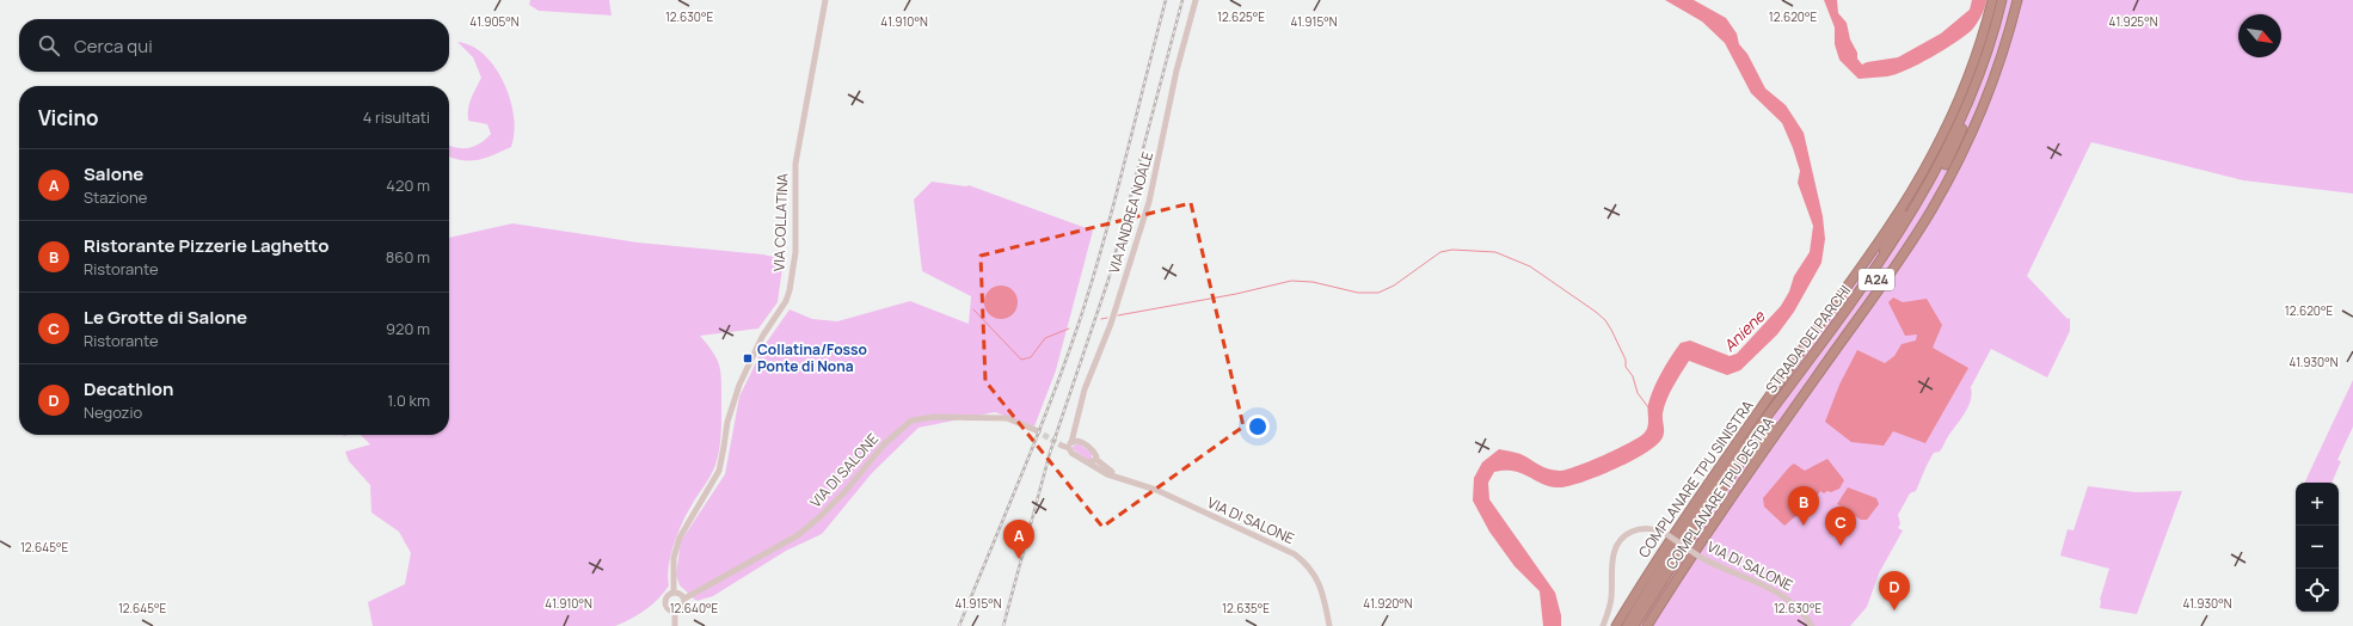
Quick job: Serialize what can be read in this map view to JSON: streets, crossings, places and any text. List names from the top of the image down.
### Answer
{
  "streets": {
    "highway": [
      "A24",
      "STRADA DEI PARCHI",
      "COMPLANARE TPU SINISTRA",
      "COMPLANARE TPU DESTRA"
    ],
    "street": ["VIA ANDREA NOALE", "VIA COLLATINA", "VIA DI SALONE"]
  },
  "crossings": [
    ["VIA ANDREA NOALE", "VIA DI SALONE"],
    ["VIA COLLATINA", "VIA DI SALONE"],
    ["STRADA DEI PARCHI", "COMPLANARE TPU SINISTRA"]
  ],
  "water": ["Aniene"],
  "places": {
    "transit": ["Collatina/Fosso Ponte di Nona"]
  },
  "north": "bottom right",
  "page": {
    "search": "Cerca qui",
    "heading": ["Vicino", "4 risultati"],
    "list": [
      {
        "mark": "A",
        "name": "Salone",
        "note": "Stazione",
        "value": "420 m"
      },
      {
        "mark": "B",
        "name": "Ristorante Pizzerie Laghetto",
        "note": "Ristorante",
        "value": "860 m"
      },
      {
        "mark": "C",
        "name": "Le Grotte di Salone",
        "note": "Ristorante",
        "value": "920 m"
      },
      {
        "mark": "D",
        "name": "Decathlon",
        "note": "Negozio",
        "value": "1.0 km"
      }
    ],
    "map_buttons": ["+", "−"],
    "pins": [
      "B",
      "C",
      "A",
      "D"
    ]
  },
  "coordinates": [
    "12.620°E",
    "12.630°E",
    "12.625°E",
    "41.905°N",
    "41.910°N",
    "41.915°N",
    "41.925°N",
    "41.930°N",
    "12.645°E",
    "41.920°N",
    "12.640°E",
    "12.635°E"
  ]
}
